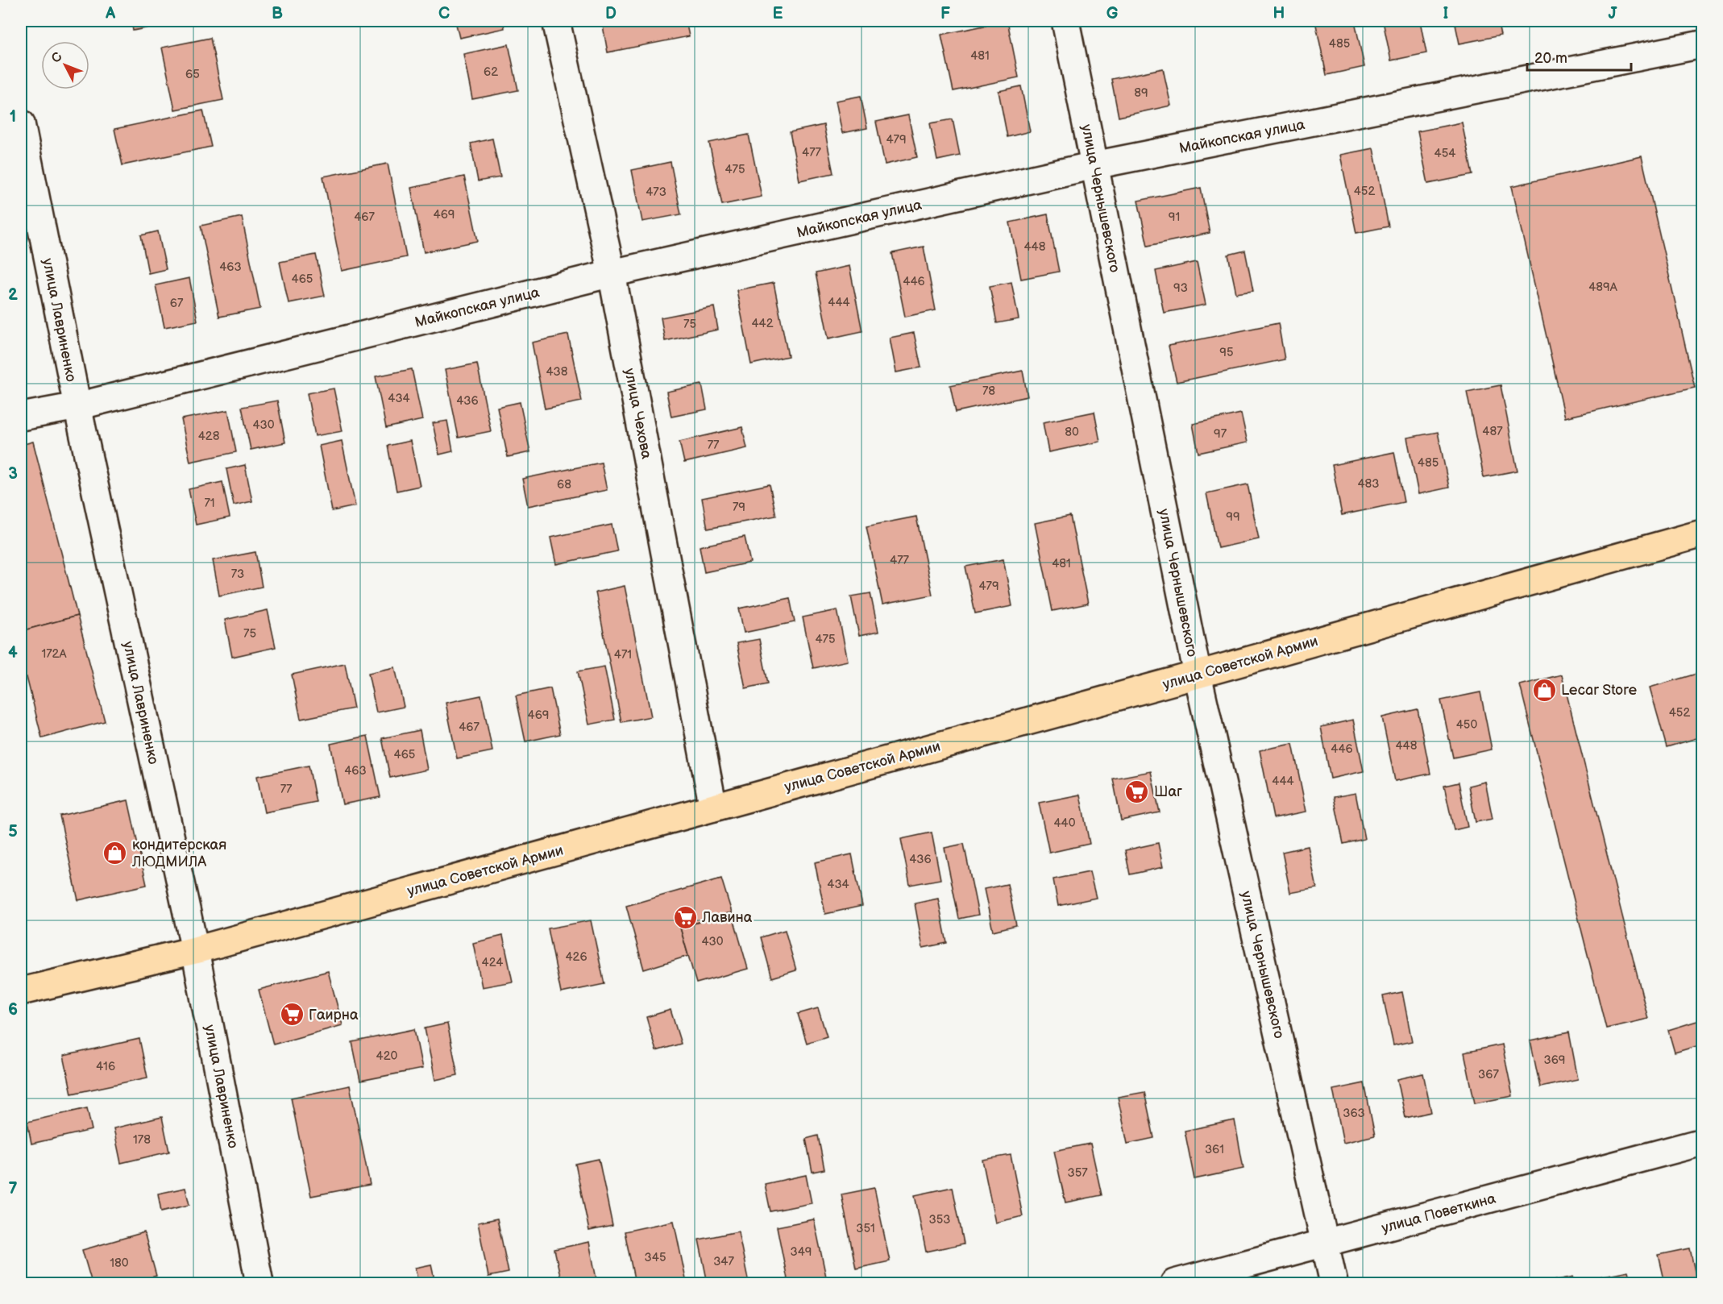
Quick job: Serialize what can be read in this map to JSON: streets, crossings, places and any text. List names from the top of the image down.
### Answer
{
  "streets": {
    "main road": ["улица Советской Армии"],
    "street": [
      "Майкопская улица",
      "улица Чернышевского",
      "улица Лавриненко",
      "улица Чехова",
      "улица Поветкина"
    ]
  },
  "crossings": [
    ["Майкопская улица", "улица Чернышевского"],
    ["Майкопская улица", "улица Лавриненко"],
    ["Майкопская улица", "улица Чехова"],
    ["улица Чернышевского", "улица Советской Армии"],
    ["улица Чернышевского", "улица Поветкина"],
    ["улица Лавриненко", "улица Советской Армии"],
    ["улица Чехова", "улица Советской Армии"]
  ],
  "places": {
    "shop": ["Lecar Store", "кондитерская ЛЮДМИЛА"],
    "supermarket": ["Шаг", "Лавина", "Гаирна"]
  },
  "house_numbers": [
    "485",
    "481",
    "62",
    "65",
    "89",
    "479",
    "477",
    "454",
    "475",
    "452",
    "473",
    "469",
    "467",
    "91",
    "448",
    "463",
    "465",
    "446",
    "489А",
    "93",
    "444",
    "67",
    "442",
    "75",
    "95",
    "438",
    "78",
    "434",
    "436",
    "430",
    "487",
    "80",
    "97",
    "428",
    "77",
    "485",
    "483",
    "68",
    "71",
    "79",
    "99",
    "477",
    "481",
    "73",
    "479",
    "75",
    "475",
    "172А",
    "471",
    "452",
    "469",
    "450",
    "467",
    "448",
    "446",
    "465",
    "463",
    "444",
    "77",
    "440",
    "436",
    "434",
    "430",
    "426",
    "424",
    "420",
    "369",
    "416",
    "367",
    "363",
    "178",
    "361",
    "357",
    "353",
    "351",
    "349",
    "345",
    "347",
    "180"
  ],
  "scale_bar": "20 m",
  "north": "top left",
  "grid": {
    "columns": [
      "A",
      "B",
      "C",
      "D",
      "E",
      "F",
      "G",
      "H",
      "I",
      "J"
    ],
    "rows": [
      "1",
      "2",
      "3",
      "4",
      "5",
      "6",
      "7"
    ]
  }
}
